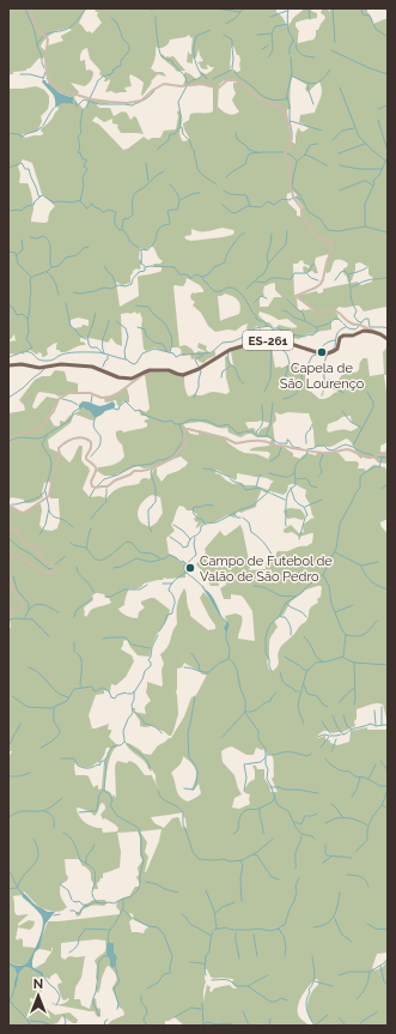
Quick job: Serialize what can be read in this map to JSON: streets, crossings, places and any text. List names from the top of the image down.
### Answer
{
  "streets": {
    "main road": ["ES-261"]
  },
  "places": ["Capela de São Lourenço", "Campo de Futebol de Valão de São Pedro"],
  "north": "top"
}
